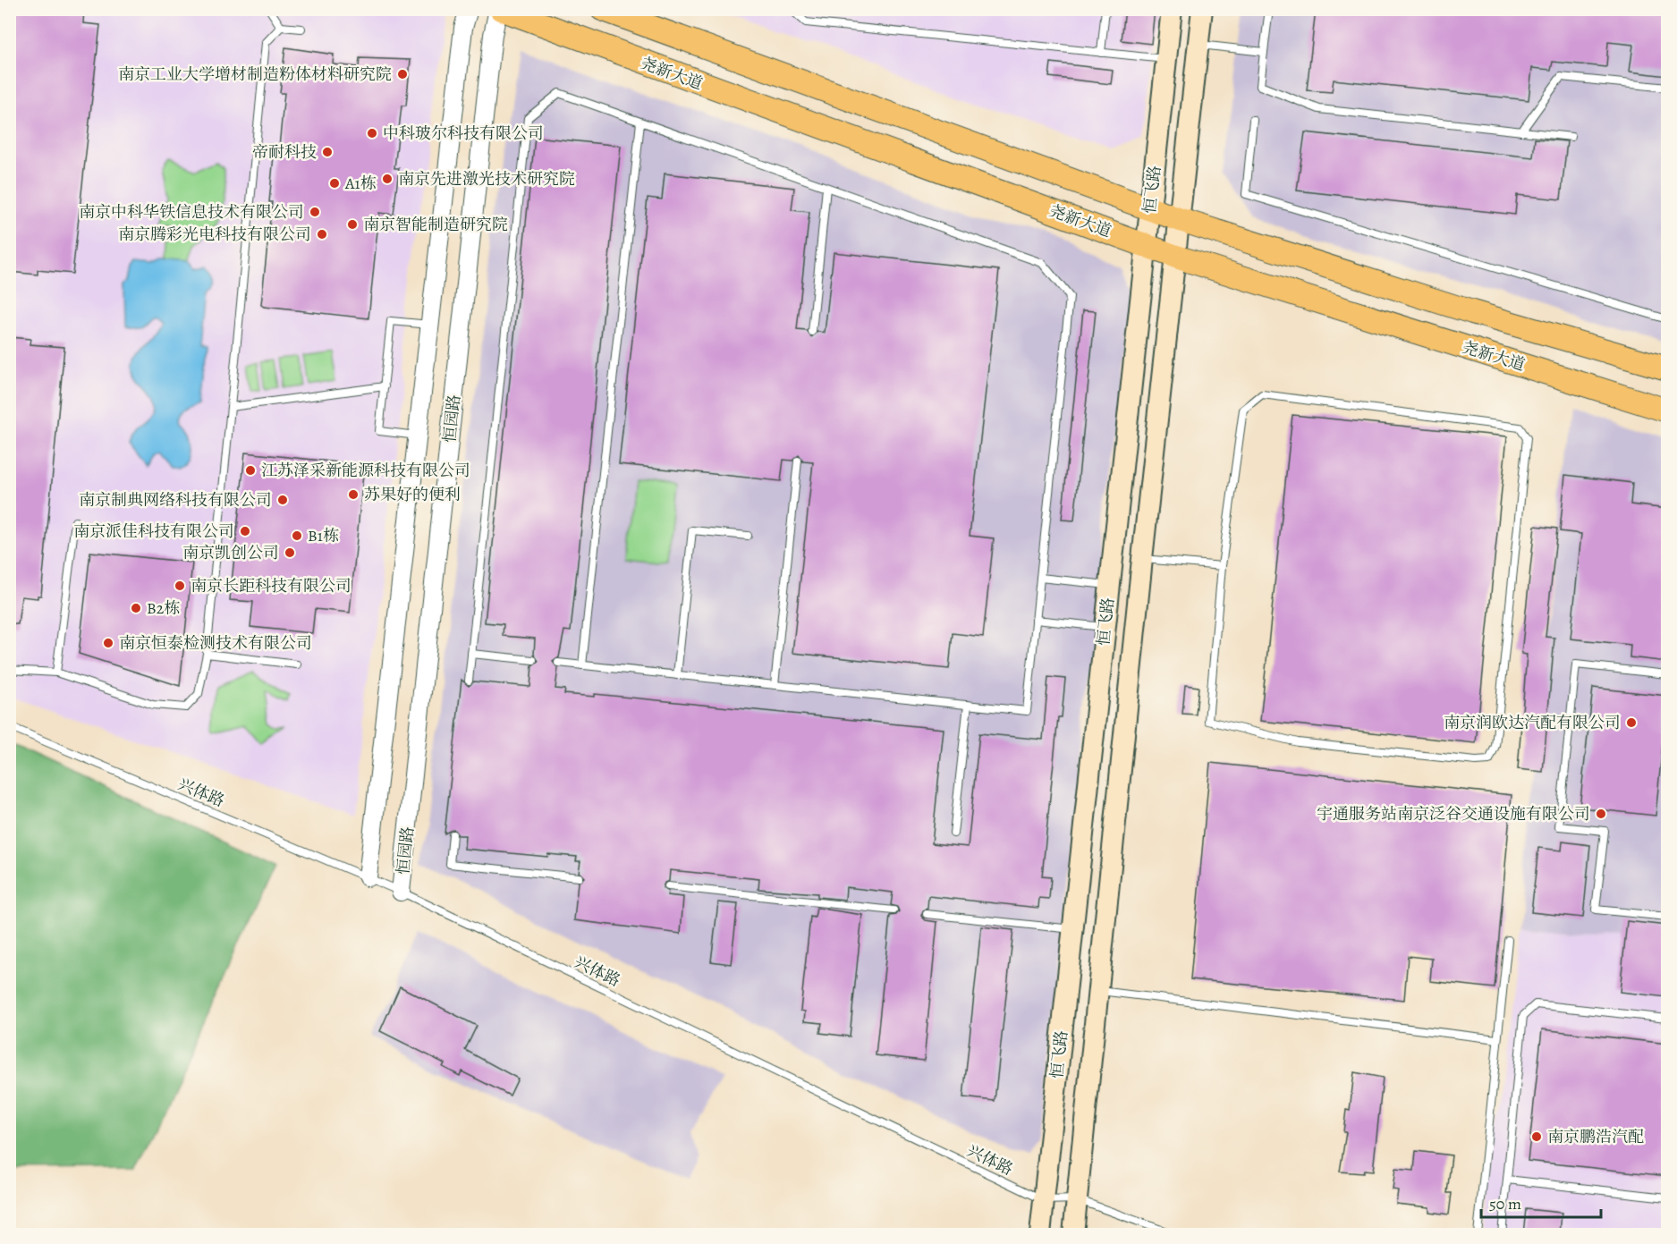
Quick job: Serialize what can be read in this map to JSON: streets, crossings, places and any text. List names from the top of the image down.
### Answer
{
  "streets": {
    "main road": ["尧新大道", "恒飞路"],
    "street": ["恒园路"],
    "lane": ["兴体路"]
  },
  "crossings": [
    ["尧新大道", "恒飞路"],
    ["尧新大道", "恒园路"],
    ["恒飞路", "兴体路"],
    ["恒园路", "兴体路"]
  ],
  "places": [
    "南京工业大学增材制造粉体材料研究院",
    "中科玻尔科技有限公司",
    "帝耐科技",
    "南京先进激光技术研究院",
    "A1栋",
    "南京中科华铁信息技术有限公司",
    "南京智能制造研究院",
    "南京腾彩光电科技有限公司",
    "江苏泽采新能源科技有限公司",
    "苏果好的便利",
    "南京制典网络科技有限公司",
    "南京派佳科技有限公司",
    "B1栋",
    "南京凯创公司",
    "南京长距科技有限公司",
    "B2栋",
    "南京恒泰检测技术有限公司",
    "南京润欧达汽配有限公司",
    "宇通服务站南京泛谷交通设施有限公司",
    "南京鹏浩汽配"
  ],
  "scale_bar": "50 m"
}
